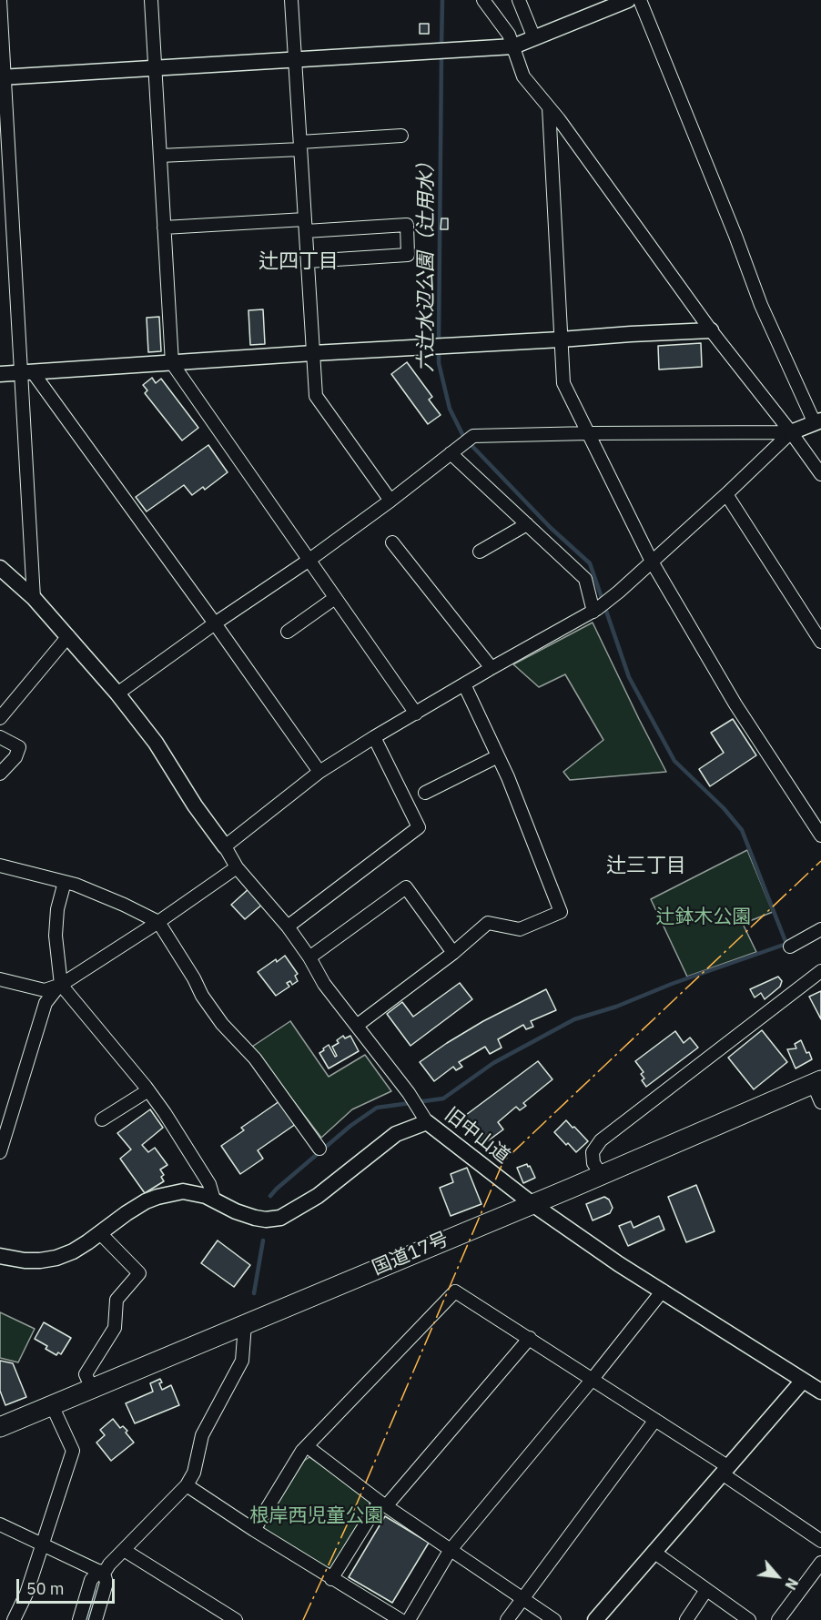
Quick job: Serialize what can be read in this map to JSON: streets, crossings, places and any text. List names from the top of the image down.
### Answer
{
  "streets": {
    "highway": ["国道17号"],
    "street": ["旧中山道"]
  },
  "crossings": [
    ["旧中山道", "国道17号"]
  ],
  "districts": ["辻四丁目", "辻三丁目"],
  "water": ["六辻水辺公園（辻用水）"],
  "parks": ["辻鉢木公園", "根岸西児童公園"],
  "scale_bar": "50 m",
  "north": "bottom right"
}
